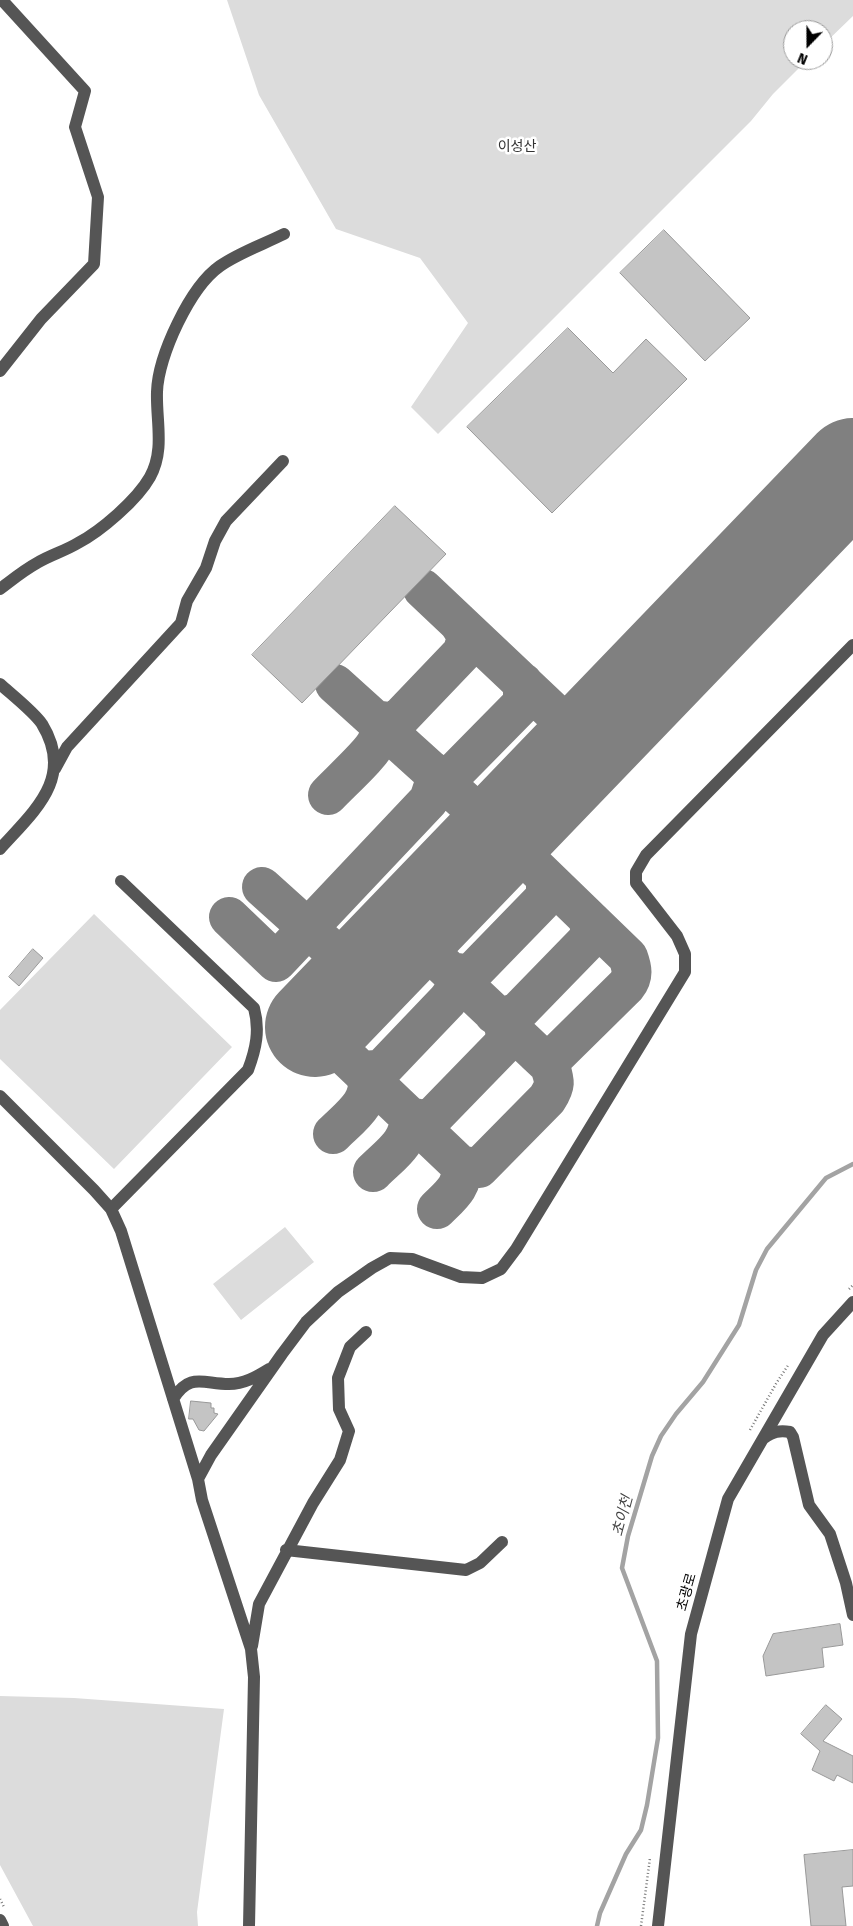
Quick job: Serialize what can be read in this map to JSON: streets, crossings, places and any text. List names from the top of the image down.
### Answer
{
  "streets": {
    "street": ["초광로"]
  },
  "water": ["초이천"],
  "parks": ["이성산"],
  "north": "bottom"
}
